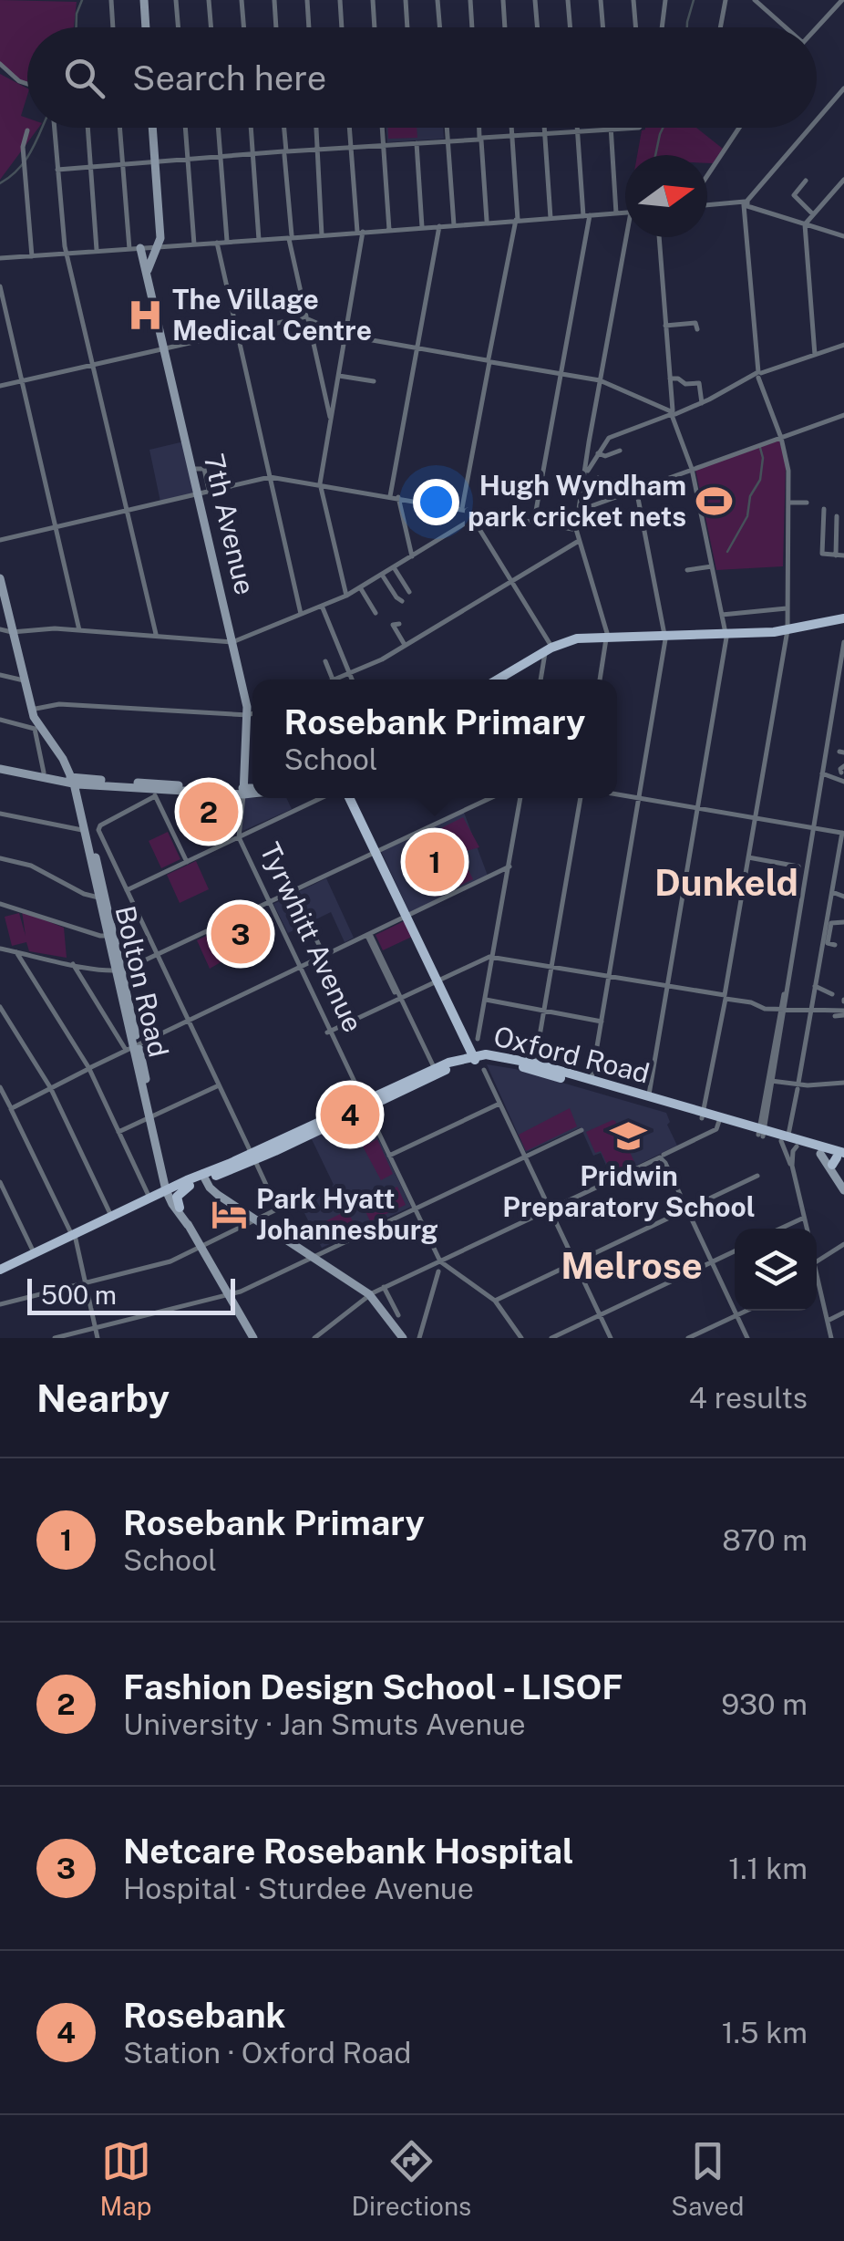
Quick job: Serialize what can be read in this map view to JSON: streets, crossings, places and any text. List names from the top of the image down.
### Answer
{
  "streets": {
    "main road": ["7th Avenue", "Bolton Road", "Oxford Road"],
    "street": ["Tyrwhitt Avenue"]
  },
  "crossings": [
    ["7th Avenue", "Tyrwhitt Avenue"],
    ["Tyrwhitt Avenue", "Oxford Road"],
    ["Bolton Road", "Oxford Road"]
  ],
  "districts": ["Dunkeld", "Melrose"],
  "places": {
    "hospital": ["The Village Medical Centre"],
    "sports": ["Hugh Wyndham park cricket nets"],
    "school or university": ["Pridwin Preparatory School"],
    "hotel": ["Park Hyatt Johannesburg"]
  },
  "scale_bar": "500 m",
  "north": "right",
  "page": {
    "search": "Search here",
    "popup": ["Rosebank Primary", "School"],
    "pins": [
      "2",
      "1",
      "3",
      "4"
    ],
    "scale": "500 m",
    "heading": ["Nearby", "4 results"],
    "list": [
      {
        "mark": "1",
        "name": "Rosebank Primary",
        "note": "School",
        "value": "870 m"
      },
      {
        "mark": "2",
        "name": "Fashion Design School - LISOF",
        "note": "University · Jan Smuts Avenue",
        "value": "930 m"
      },
      {
        "mark": "3",
        "name": "Netcare Rosebank Hospital",
        "note": "Hospital · Sturdee Avenue",
        "value": "1.1 km"
      },
      {
        "mark": "4",
        "name": "Rosebank",
        "note": "Station · Oxford Road",
        "value": "1.5 km"
      }
    ],
    "nav": ["Map", "Directions", "Saved"]
  }
}
